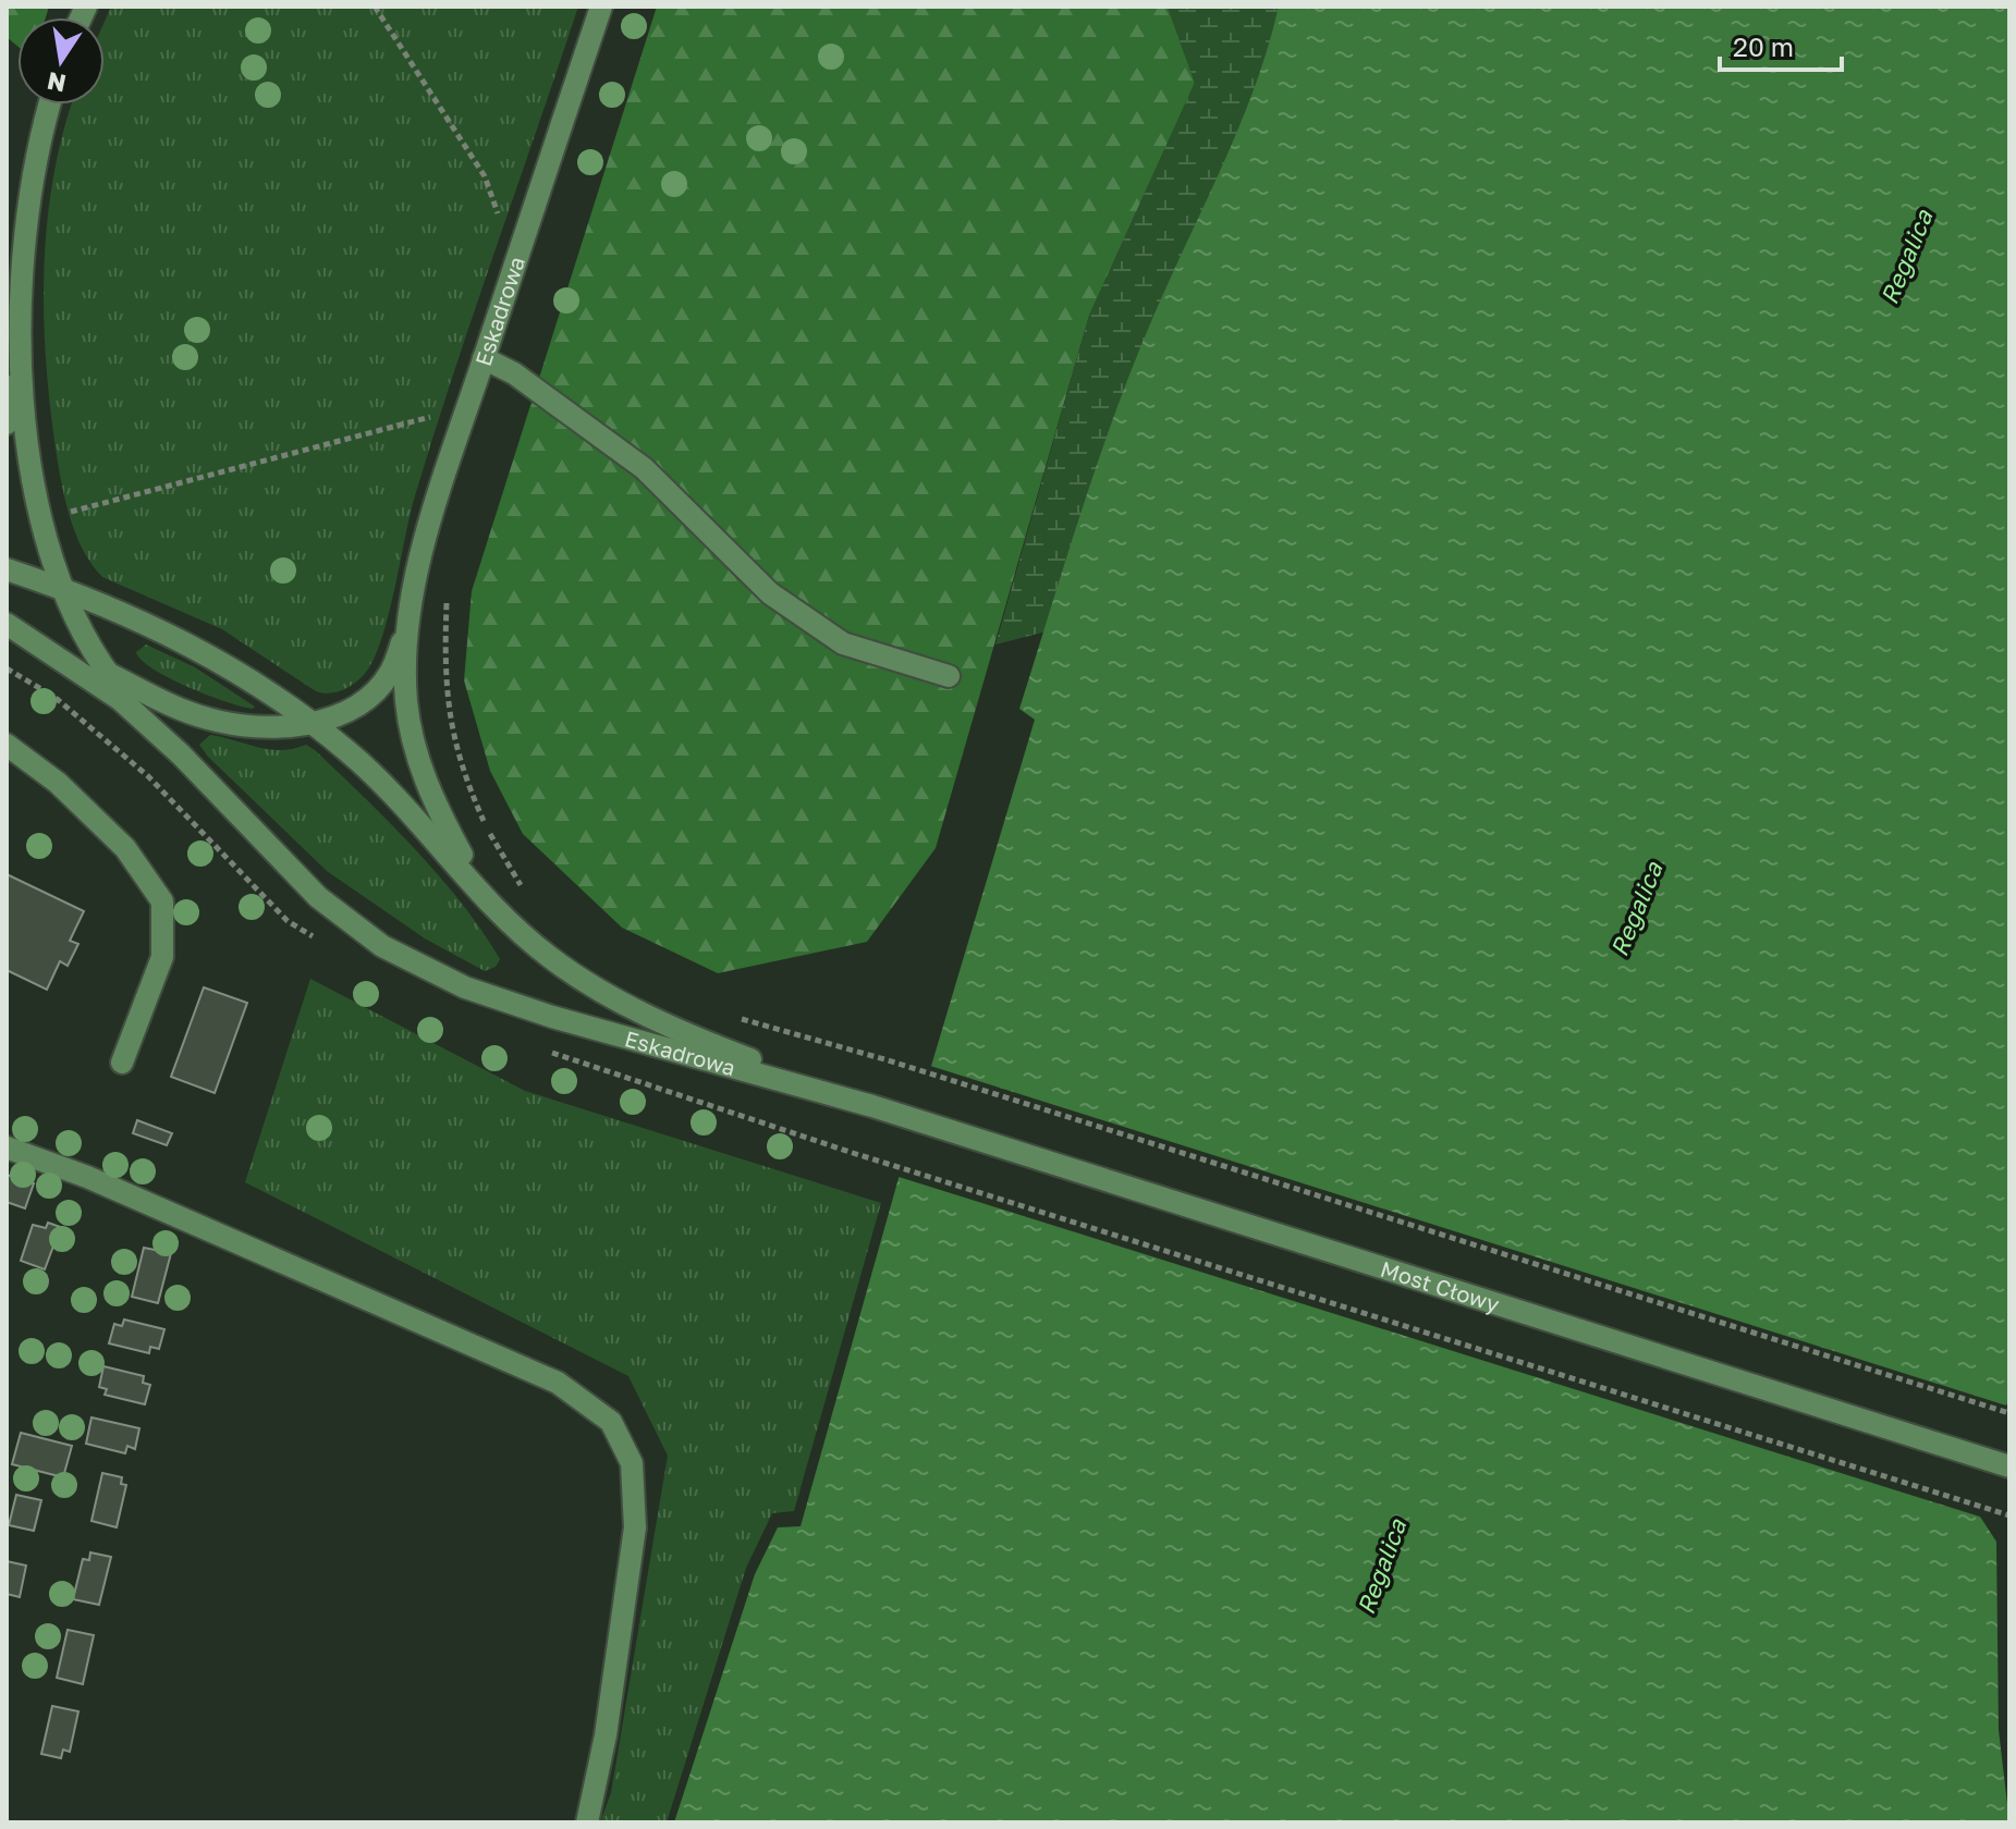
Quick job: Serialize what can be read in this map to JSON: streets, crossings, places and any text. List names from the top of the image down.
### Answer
{
  "streets": {
    "street": ["Eskadrowa", "Most Cłowy"]
  },
  "crossings": [
    ["Eskadrowa", "Most Cłowy"]
  ],
  "water": ["Regalica"],
  "scale_bar": "20 m",
  "north": "bottom"
}
